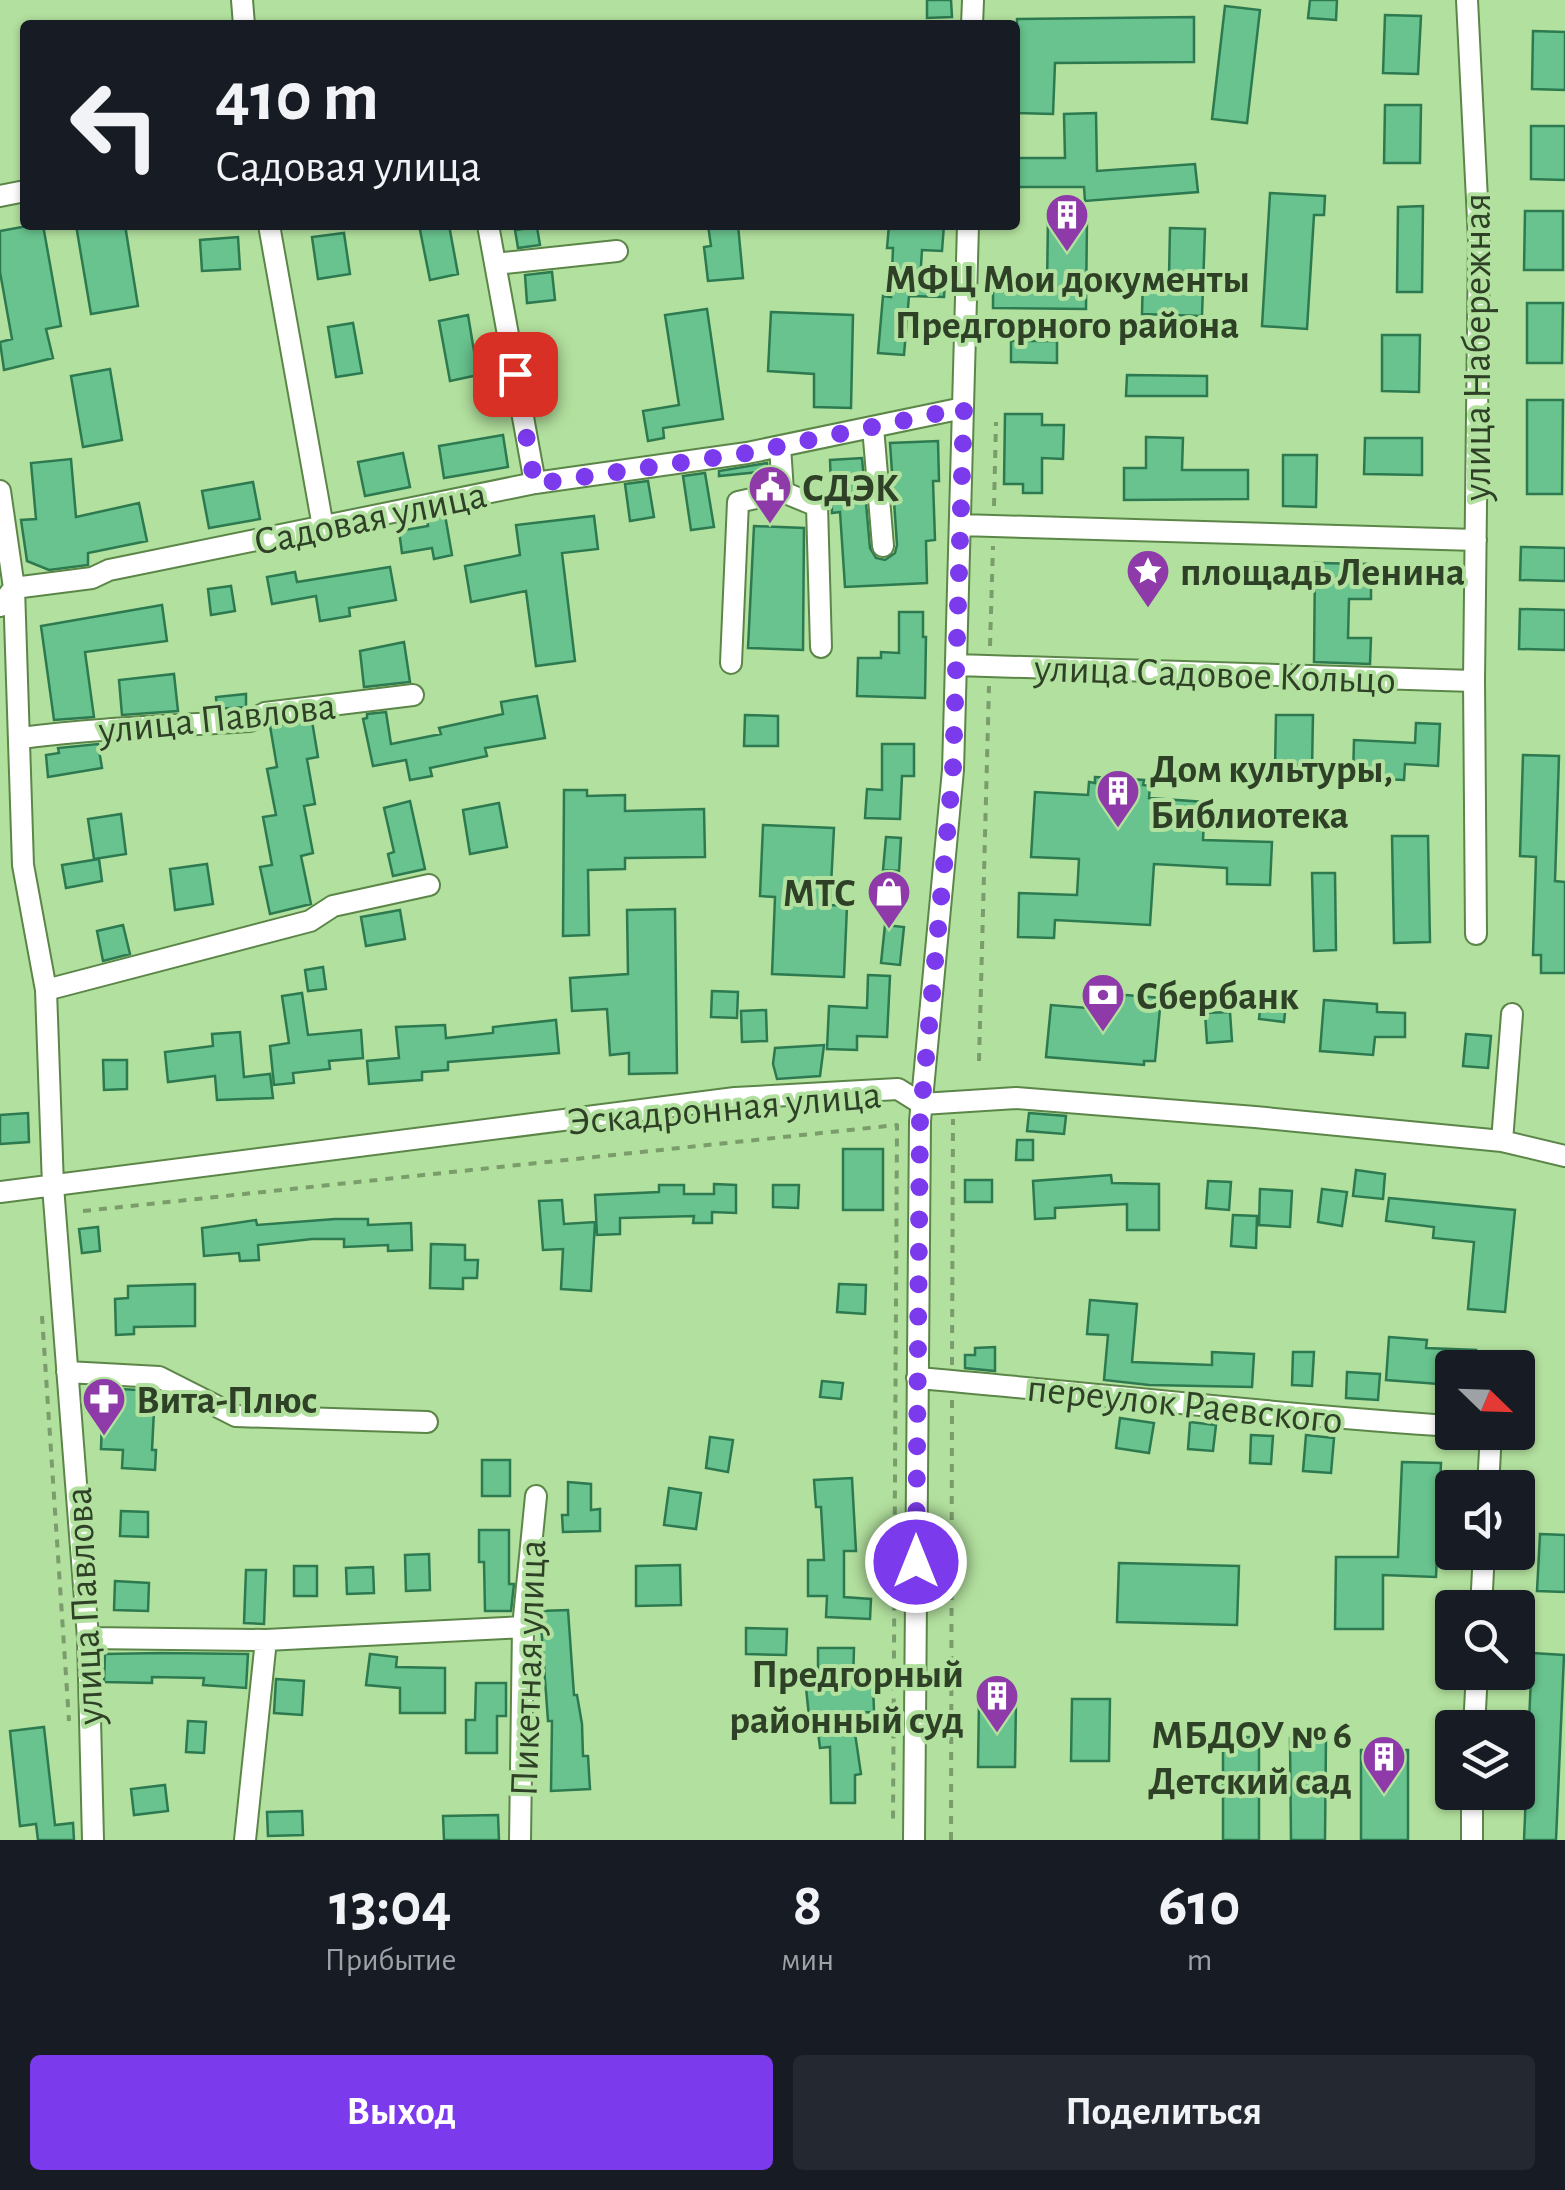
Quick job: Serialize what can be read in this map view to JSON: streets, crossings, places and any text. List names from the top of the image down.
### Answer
{
  "streets": {
    "street": [
      "улица Набережная",
      "Садовая улица",
      "улица Садовое Кольцо",
      "улица Павлова",
      "Эскадронная улица",
      "переулок Раевского",
      "Пикетная улица"
    ]
  },
  "crossings": [
    ["улица Набережная", "улица Садовое Кольцо"],
    ["Садовая улица", "улица Павлова"],
    ["улица Павлова", "Эскадронная улица"]
  ],
  "places": {
    "building": [
      "МФЦ Мои документы Предгорного района",
      "Дом культуры, Библиотека",
      "Предгорный районный суд",
      "МБДОУ № 6 Детский сад"
    ],
    "public building": ["СДЭК"],
    "place": ["площадь Ленина"],
    "shop": ["МТС"],
    "bank": ["Сбербанк"],
    "pharmacy": ["Вита-Плюс"]
  },
  "north": "bottom right",
  "page": {
    "turn": ["410 m", "Садовая улица"],
    "eta": [
      "13:04",
      "Прибытие",
      "8",
      "мин",
      "610",
      "m"
    ],
    "buttons": ["Выход", "Поделиться"]
  }
}
